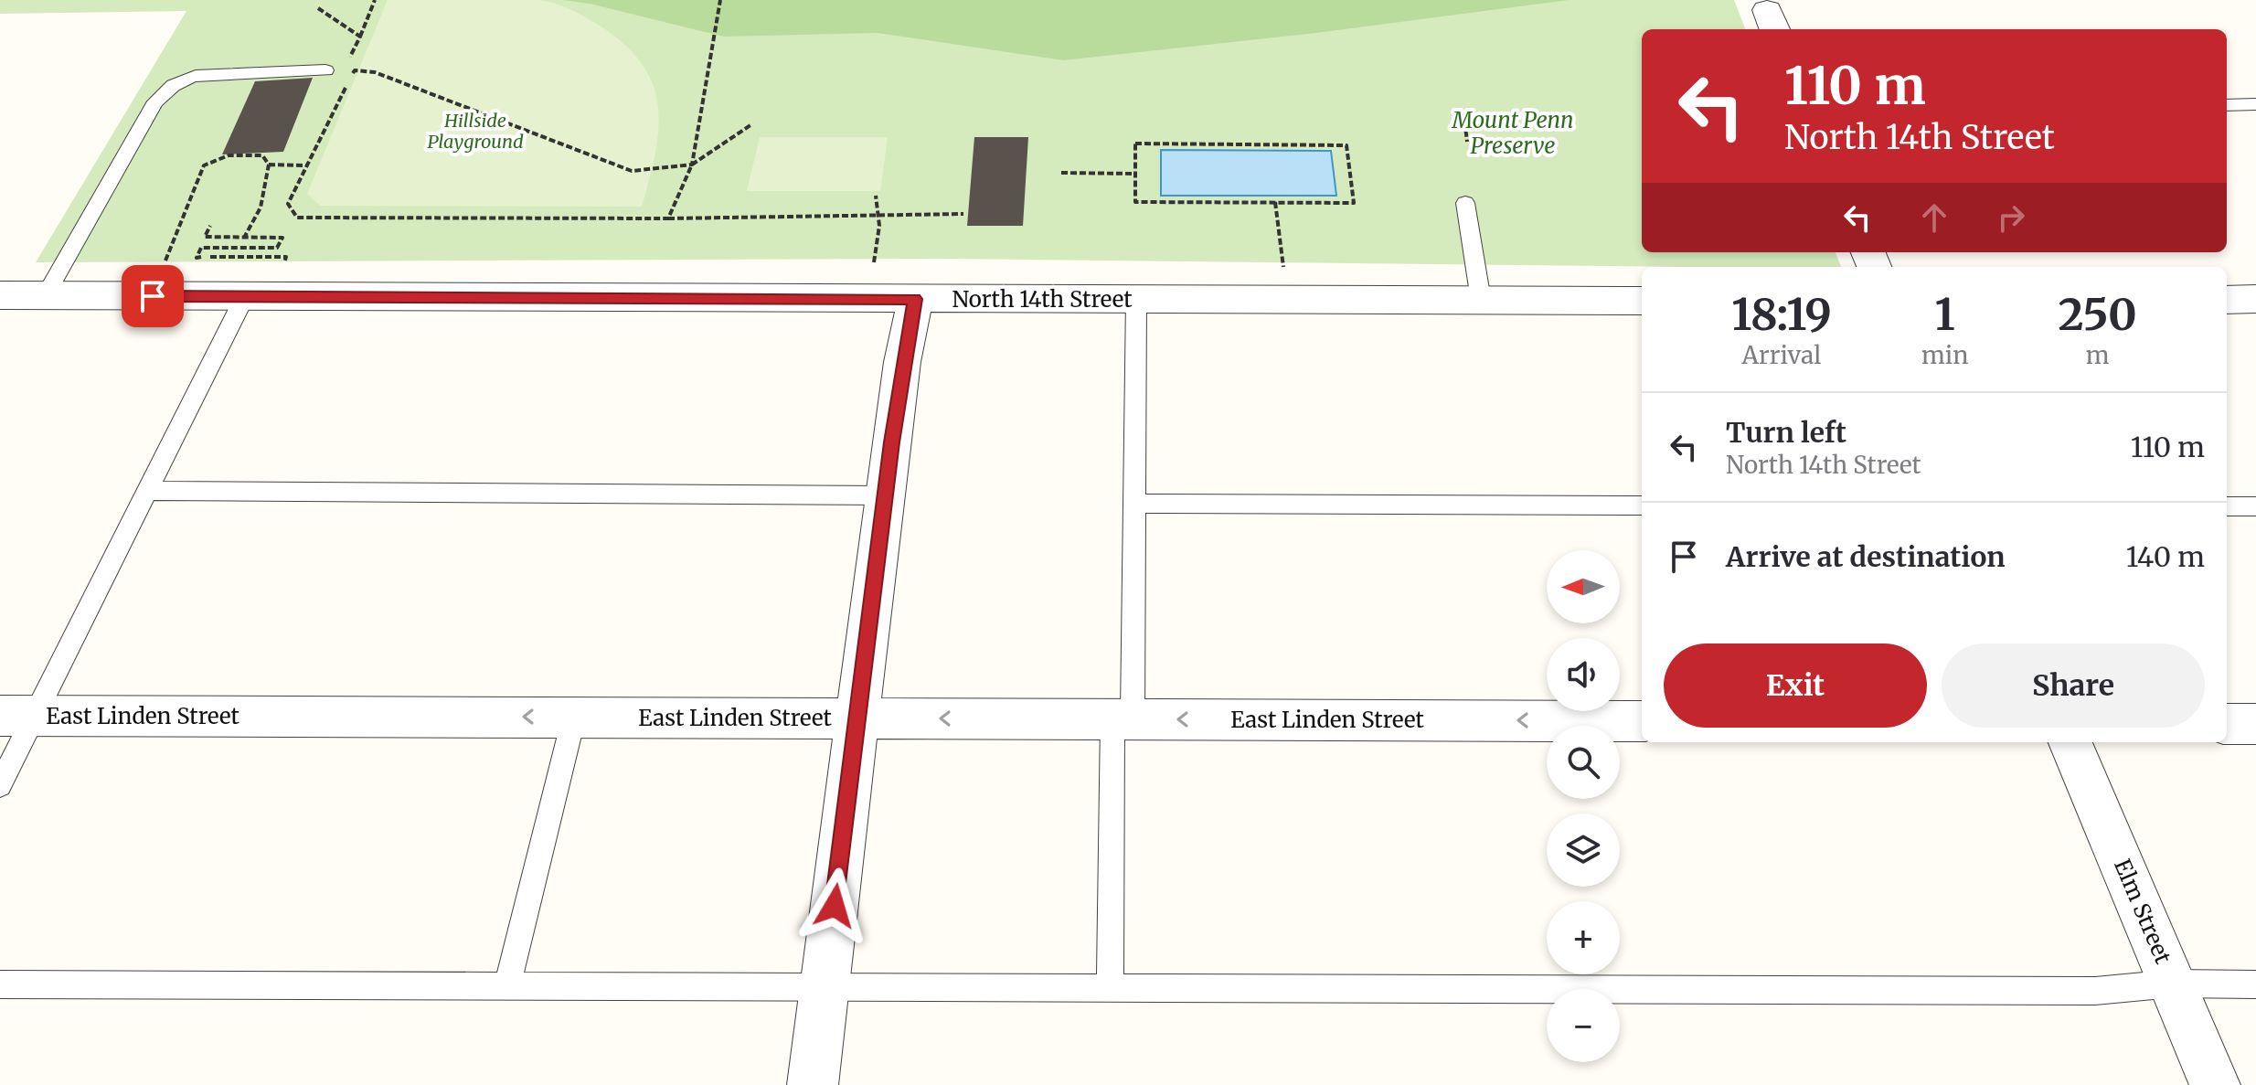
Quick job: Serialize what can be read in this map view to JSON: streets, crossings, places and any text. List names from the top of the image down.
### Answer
{
  "streets": {
    "street": ["North 14th Street", "East Linden Street", "Elm Street"]
  },
  "one_way": ["East Linden Street"],
  "parks": ["Hillside Playground", "Mount Penn Preserve"],
  "north": "left",
  "page": {
    "turn": ["110 m", "North 14th Street"],
    "eta": [
      "18:19",
      "Arrival",
      "1",
      "min",
      "250",
      "m"
    ],
    "list": [
      {
        "name": "Turn left",
        "note": "North 14th Street",
        "value": "110 m"
      },
      {
        "name": "Arrive at destination",
        "value": "140 m"
      }
    ],
    "map_buttons": ["+", "−"],
    "buttons": ["Exit", "Share"]
  }
}
